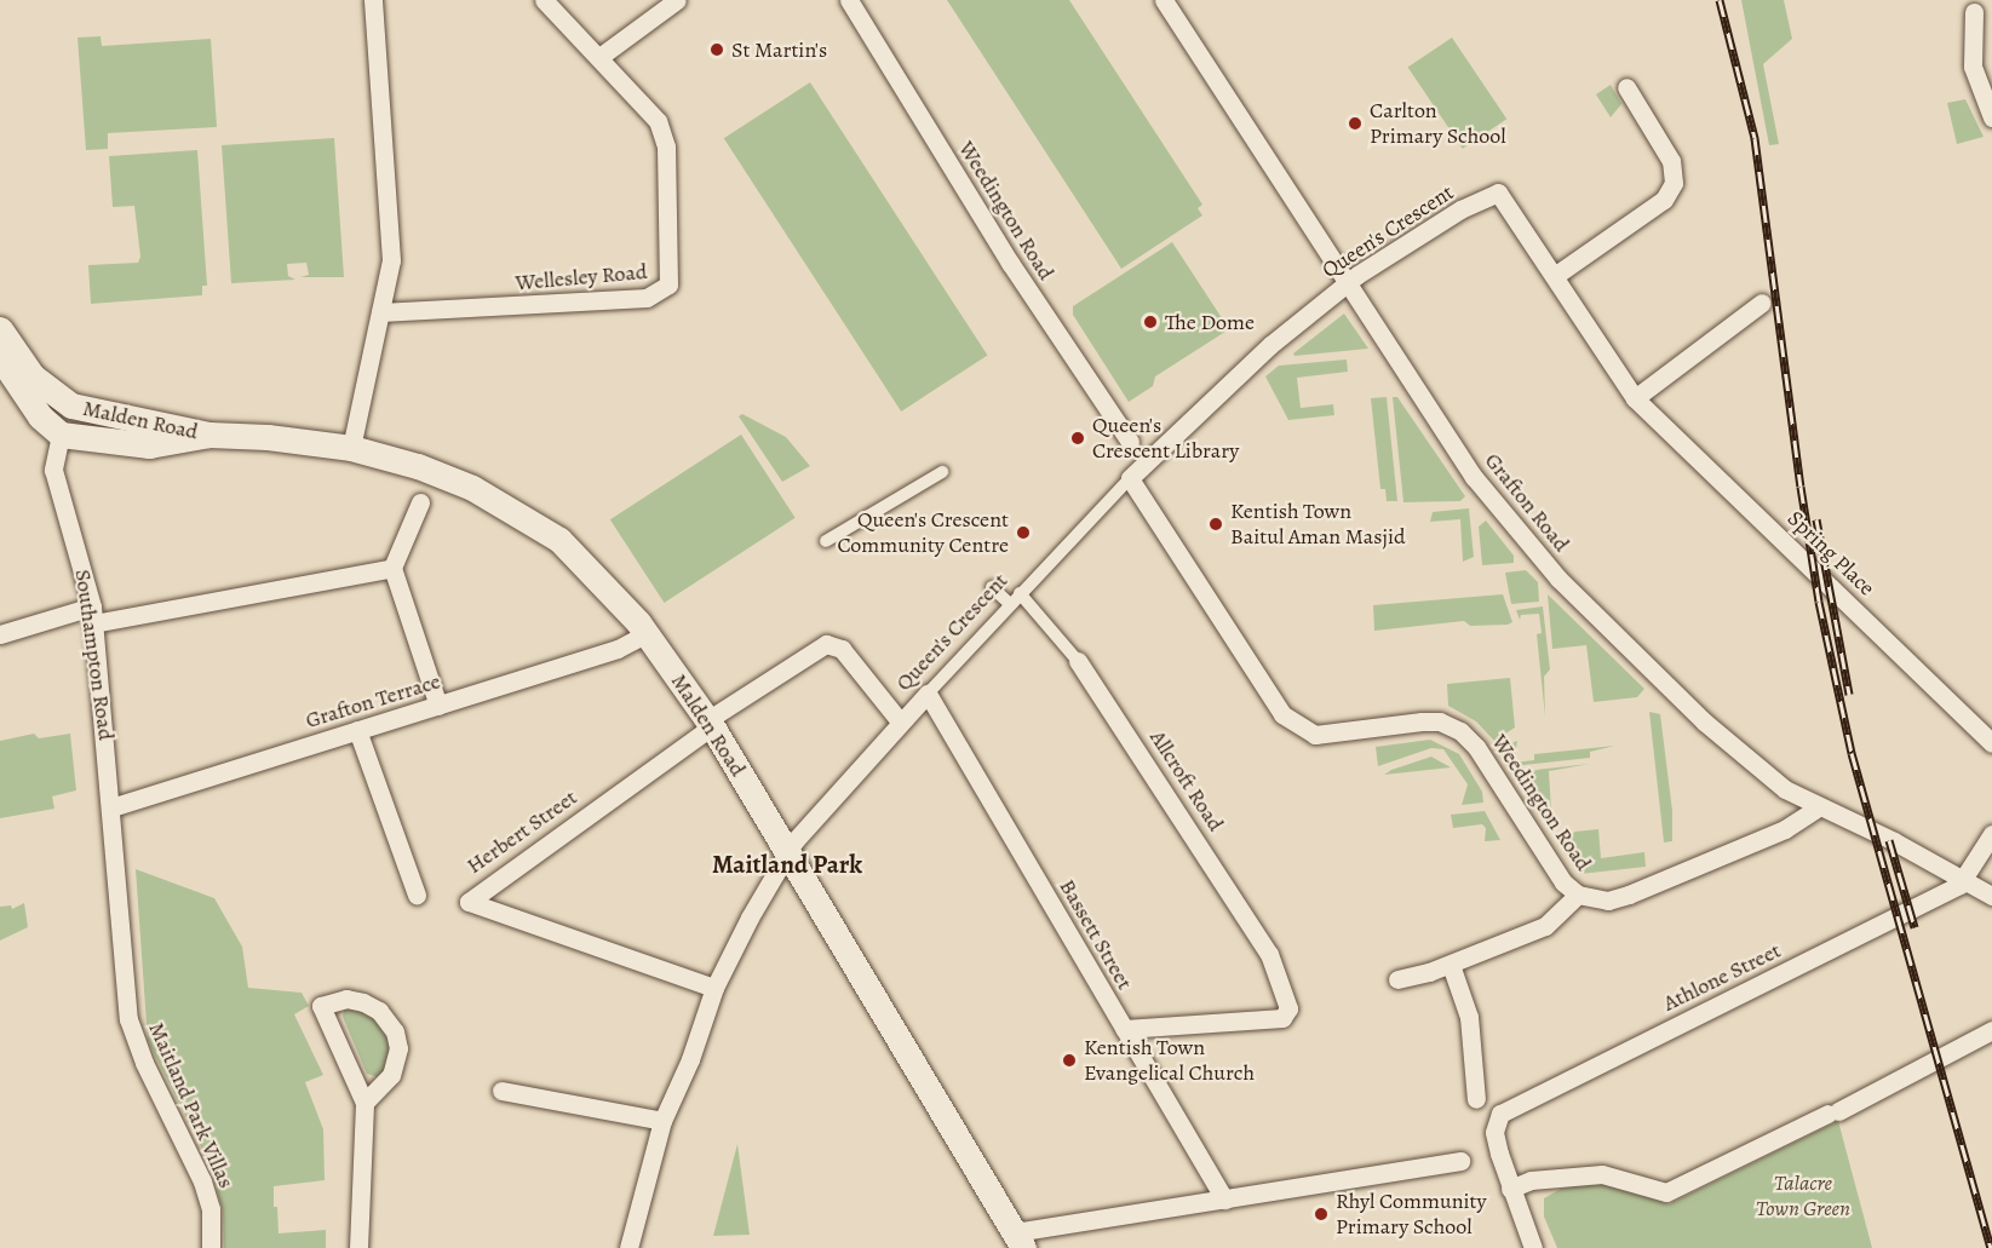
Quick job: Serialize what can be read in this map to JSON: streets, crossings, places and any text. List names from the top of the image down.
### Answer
{
  "streets": {
    "main road": ["Malden Road"],
    "street": [
      "Weedington Road",
      "Queen's Crescent",
      "Wellesley Road",
      "Grafton Road",
      "Spring Place",
      "Southampton Road",
      "Grafton Terrace",
      "Allcroft Road",
      "Herbert Street",
      "Bassett Street",
      "Athlone Street",
      "Maitland Park Villas"
    ]
  },
  "crossings": [
    ["Weedington Road", "Queen's Crescent"],
    ["Weedington Road", "Grafton Road"],
    ["Queen's Crescent", "Malden Road"],
    ["Queen's Crescent", "Grafton Road"],
    ["Queen's Crescent", "Spring Place"],
    ["Queen's Crescent", "Allcroft Road"],
    ["Queen's Crescent", "Herbert Street"],
    ["Queen's Crescent", "Bassett Street"],
    ["Malden Road", "Southampton Road"],
    ["Malden Road", "Grafton Terrace"],
    ["Malden Road", "Herbert Street"],
    ["Grafton Road", "Athlone Street"],
    ["Southampton Road", "Grafton Terrace"],
    ["Southampton Road", "Maitland Park Villas"],
    ["Grafton Terrace", "Maitland Park Villas"],
    ["Allcroft Road", "Bassett Street"]
  ],
  "districts": ["Maitland Park"],
  "parks": ["Talacre Town Green"],
  "places": [
    "St Martin's",
    "Carlton Primary School",
    "The Dome",
    "Queen's Crescent Library",
    "Kentish Town Baitul Aman Masjid",
    "Queen's Crescent Community Centre",
    "Kentish Town Evangelical Church",
    "Rhyl Community Primary School"
  ]
}
